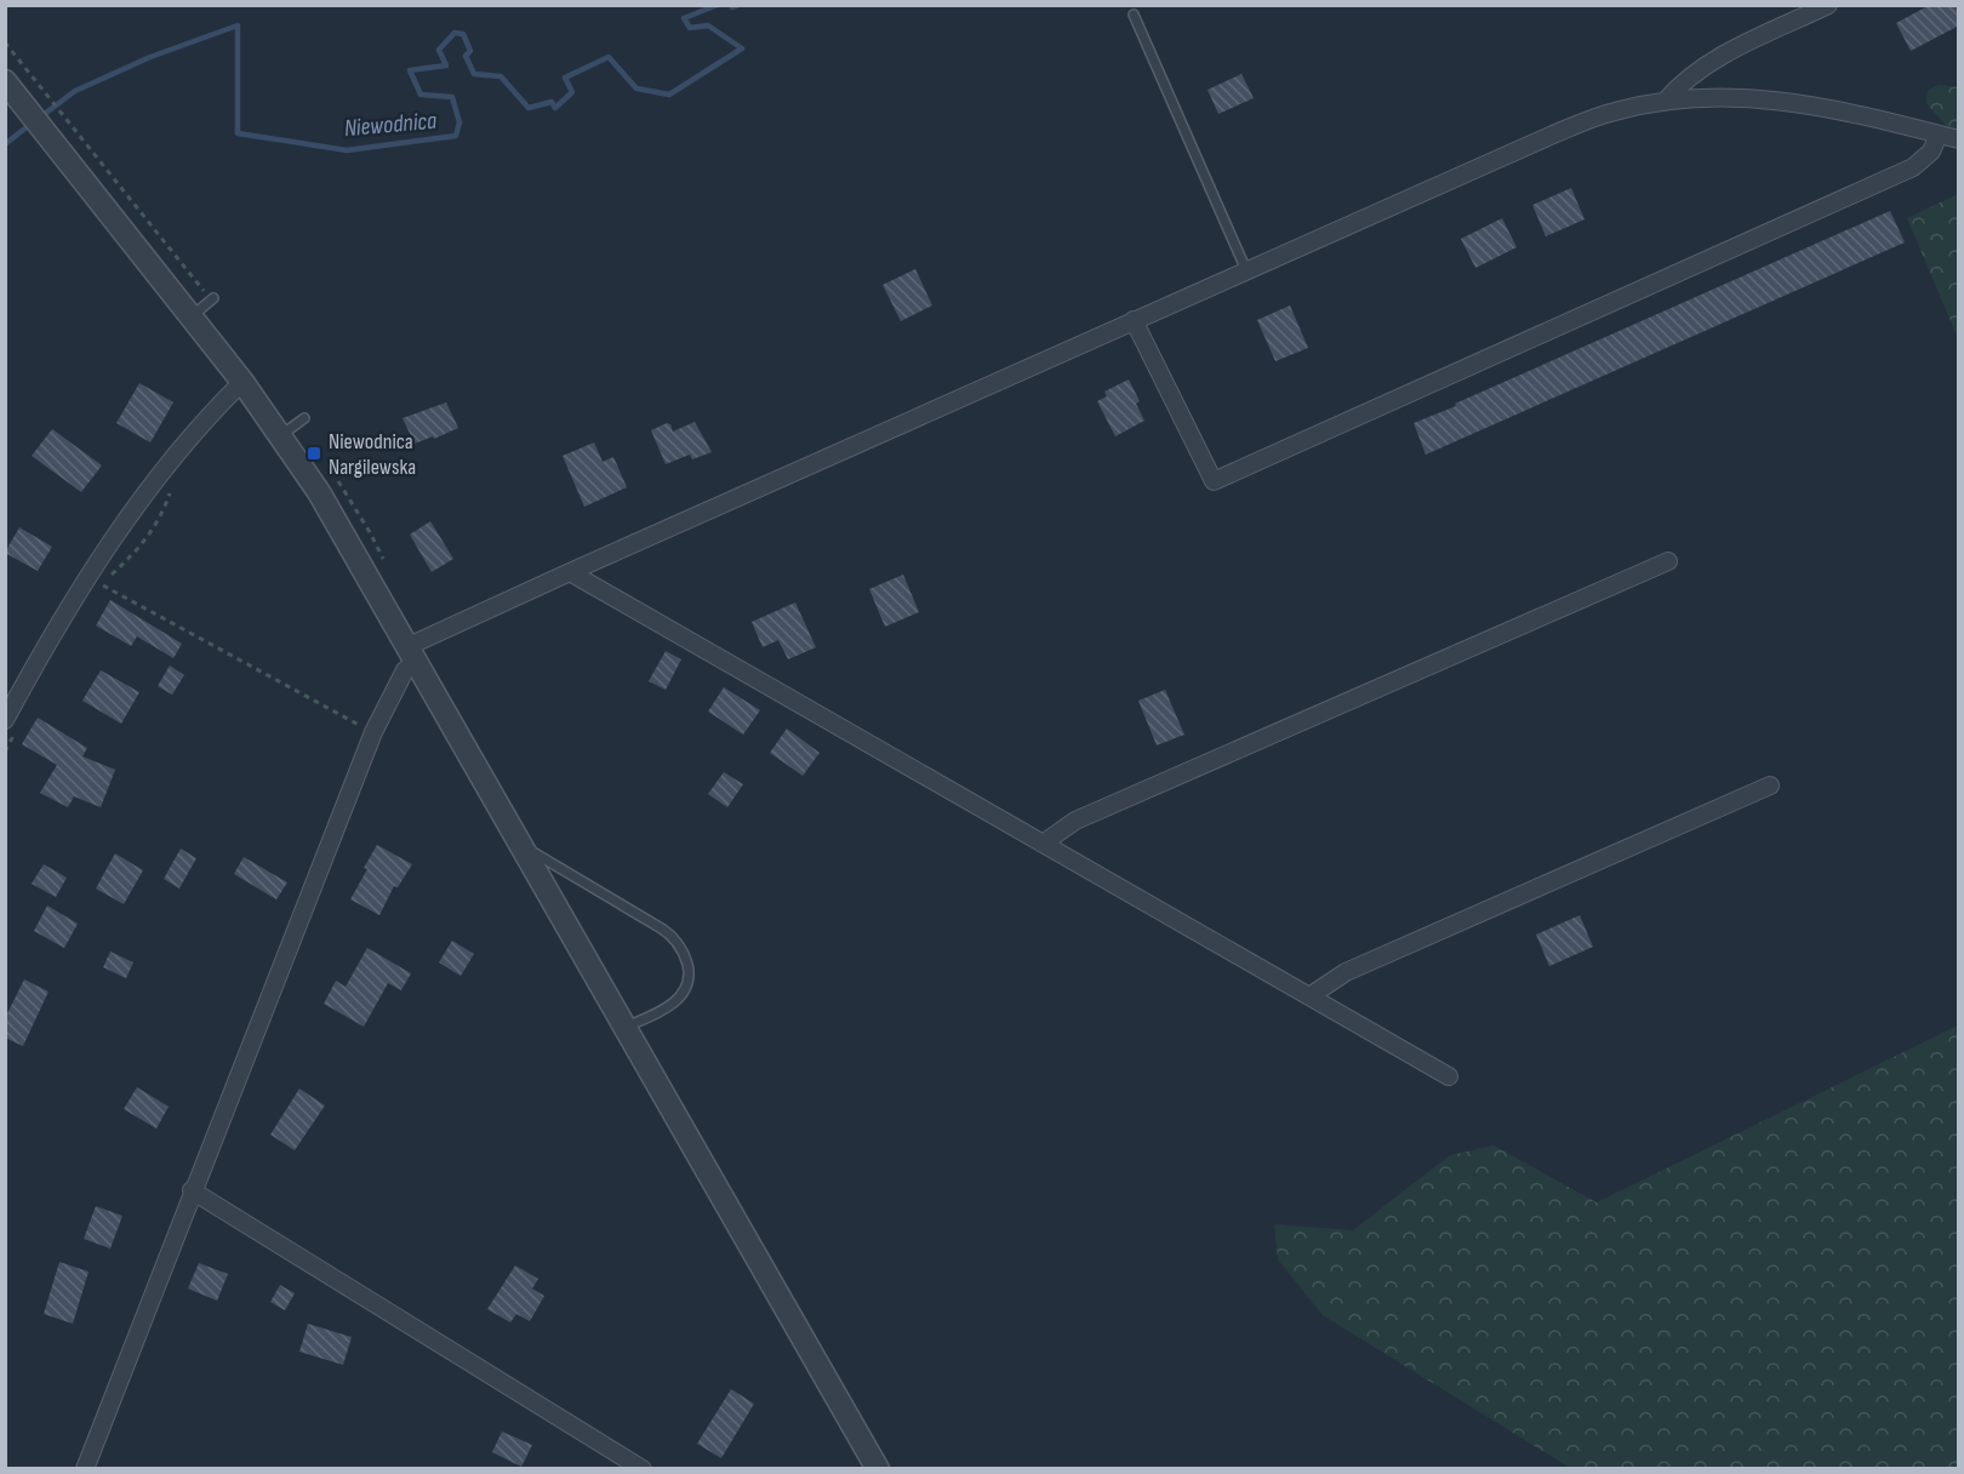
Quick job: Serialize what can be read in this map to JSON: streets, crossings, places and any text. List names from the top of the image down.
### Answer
{
  "water": ["Niewodnica"],
  "places": {
    "transit": ["Niewodnica Nargilewska"]
  }
}
